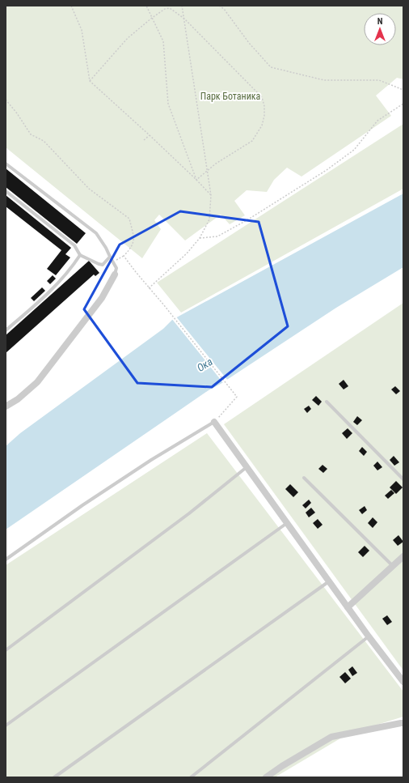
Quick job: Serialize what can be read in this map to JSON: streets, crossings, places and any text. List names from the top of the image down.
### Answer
{
  "water": ["Ока"],
  "parks": ["Парк Ботаника"],
  "north": "top"
}
